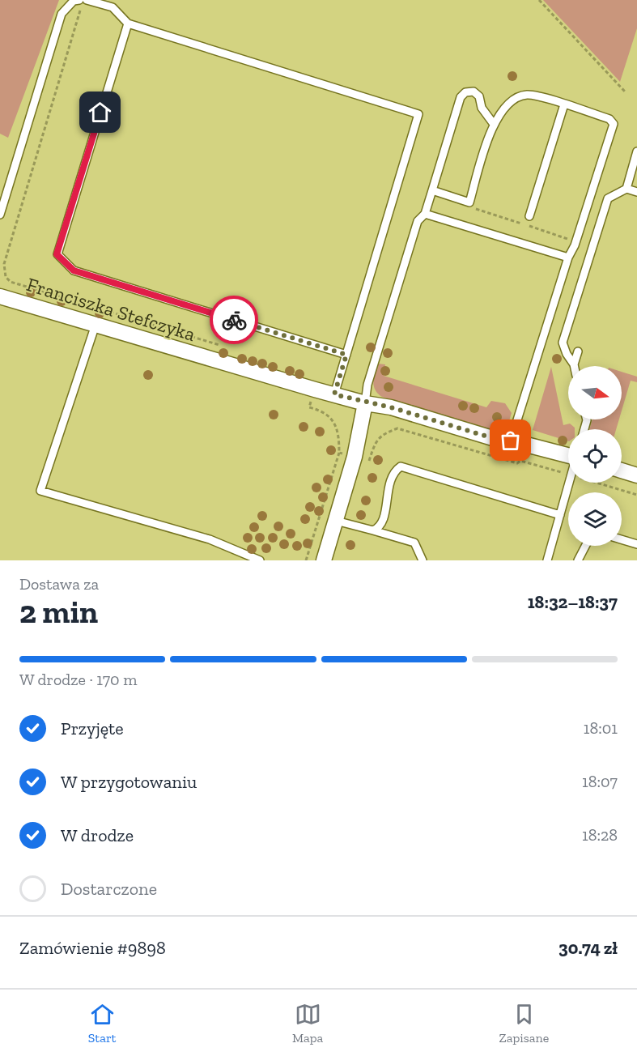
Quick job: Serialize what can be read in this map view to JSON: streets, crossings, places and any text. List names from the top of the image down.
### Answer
{
  "streets": {
    "street": ["Franciszka Stefczyka"]
  },
  "north": "right",
  "page": {
    "heading": ["2 min", "Dostawa za", "18:32–18:37"],
    "panel": ["Zamówienie #9898", "30.74 zł"],
    "bar": "W drodze · 170 m",
    "list": [
      ["Przyjęte", "18:01"],
      ["W przygotowaniu", "18:07"],
      ["W drodze", "18:28"],
      "Dostarczone"
    ],
    "tabs": ["Start", "Mapa", "Zapisane"]
  }
}
